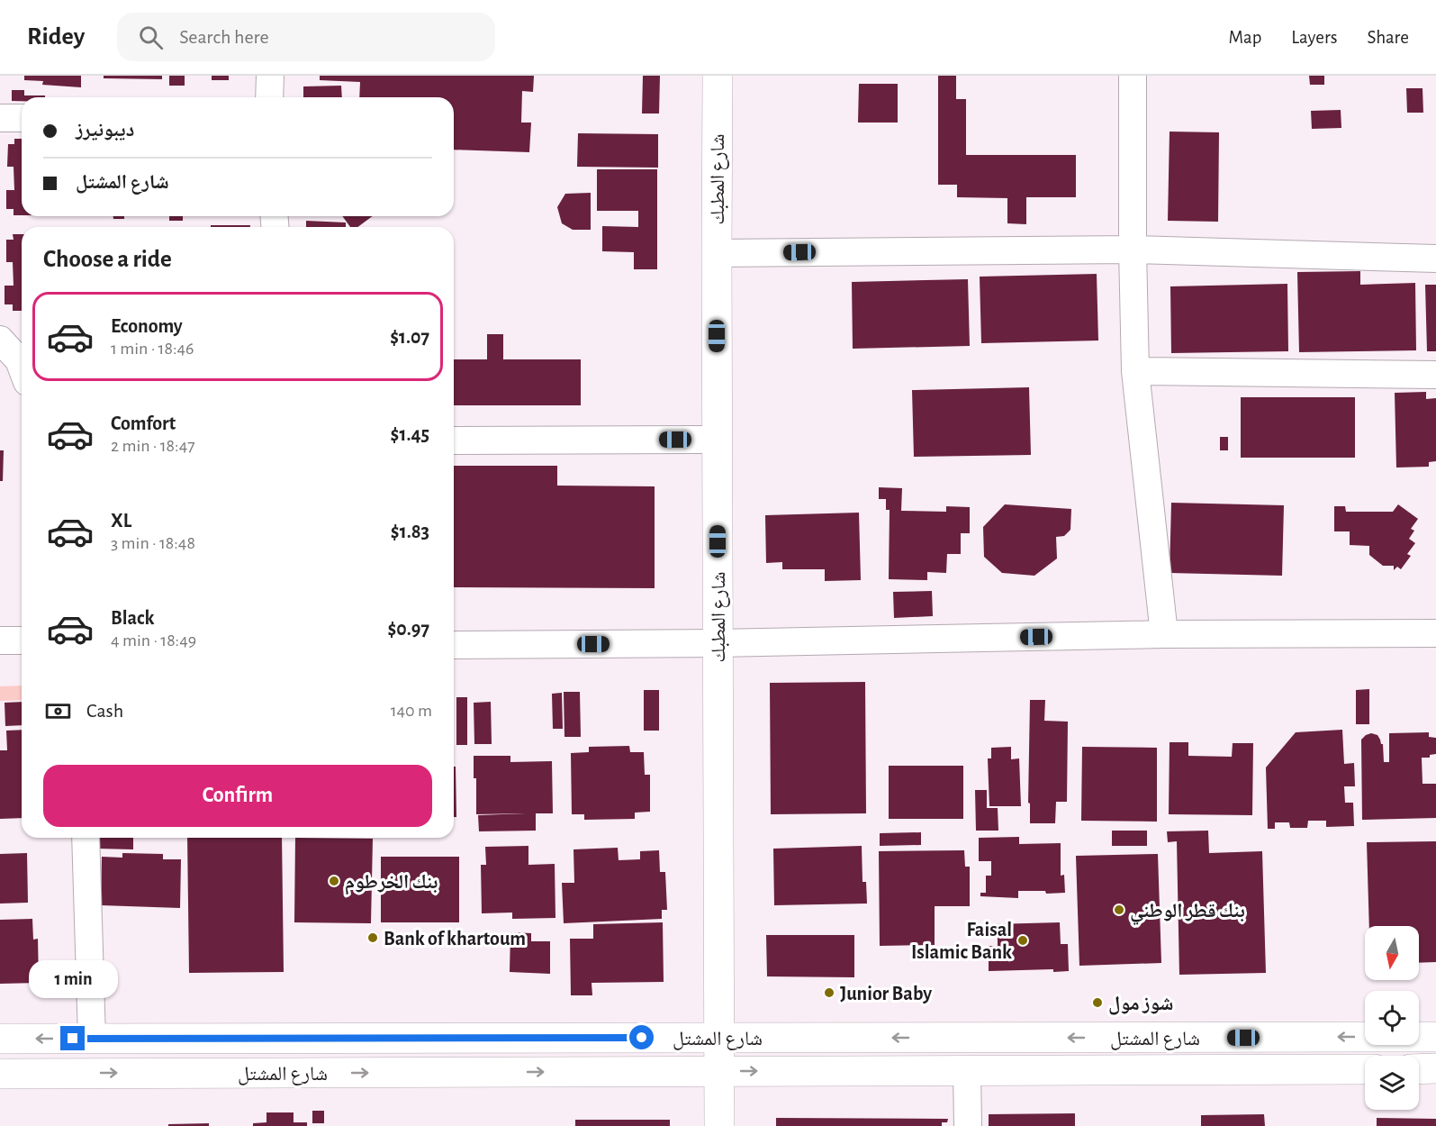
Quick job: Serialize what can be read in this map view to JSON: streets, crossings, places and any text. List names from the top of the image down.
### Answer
{
  "streets": {
    "main road": ["شارع المطبك", "شارع المشتل"]
  },
  "crossings": [
    ["شارع المطبك", "شارع المشتل"]
  ],
  "places": [
    "بنك الخرطوم",
    "بنك قطر الوطني",
    "Bank of khartoum",
    "Faisal Islamic Bank",
    "Junior Baby",
    "شوز مول"
  ],
  "north": "bottom",
  "page": {
    "header": "Ridey",
    "search": "Search here",
    "nav": ["Map", "Layers", "Share"],
    "banner": ["ديبونيرز", "شارع المشتل"],
    "heading": "Choose a ride",
    "list": [
      {
        "name": "Economy",
        "note": "1 min · 18:46",
        "value": "$1.07"
      },
      {
        "name": "Comfort",
        "note": "2 min · 18:47",
        "value": "$1.45"
      },
      {
        "name": "XL",
        "note": "3 min · 18:48",
        "value": "$1.83"
      },
      {
        "name": "Black",
        "note": "4 min · 18:49",
        "value": "$0.97"
      }
    ],
    "pay": ["Cash", "140 m"],
    "buttons": "Confirm",
    "bubble": "1 min"
  }
}
